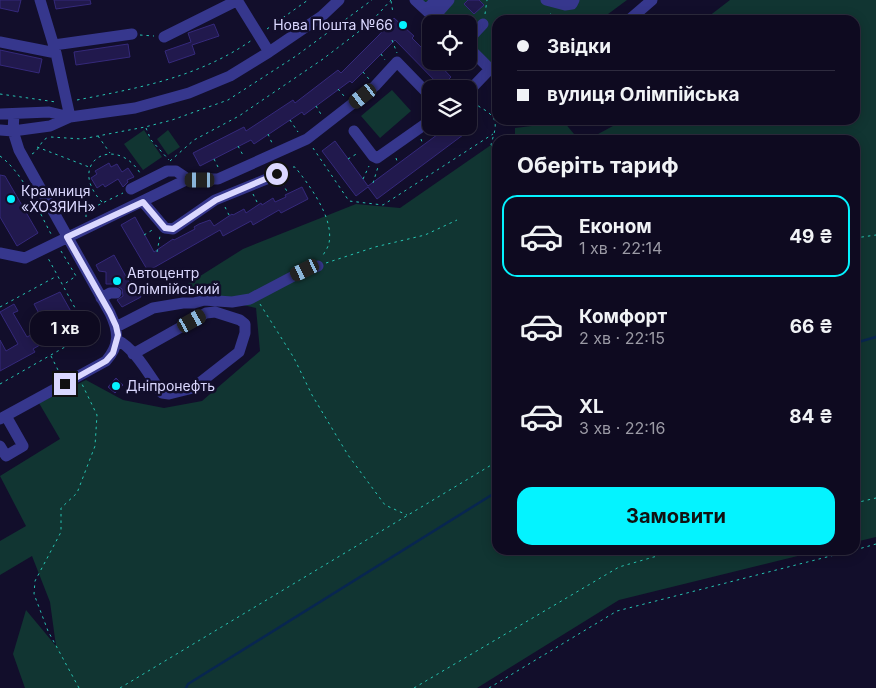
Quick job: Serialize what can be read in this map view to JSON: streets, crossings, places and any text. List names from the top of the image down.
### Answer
{
  "places": [
    "Нова Пошта №66",
    "Крамниця «ХОЗЯИН»",
    "Автоцентр Олімпійський",
    "Дніпронефть"
  ],
  "page": {
    "banner": ["Звідки", "вулиця Олімпійська"],
    "heading": "Оберіть тариф",
    "list": [
      {
        "name": "Економ",
        "note": "1 хв · 22:14",
        "value": "49 ₴"
      },
      {
        "name": "Комфорт",
        "note": "2 хв · 22:15",
        "value": "66 ₴"
      },
      {
        "name": "XL",
        "note": "3 хв · 22:16",
        "value": "84 ₴"
      }
    ],
    "bubble": "1 хв",
    "buttons": "Замовити"
  }
}
